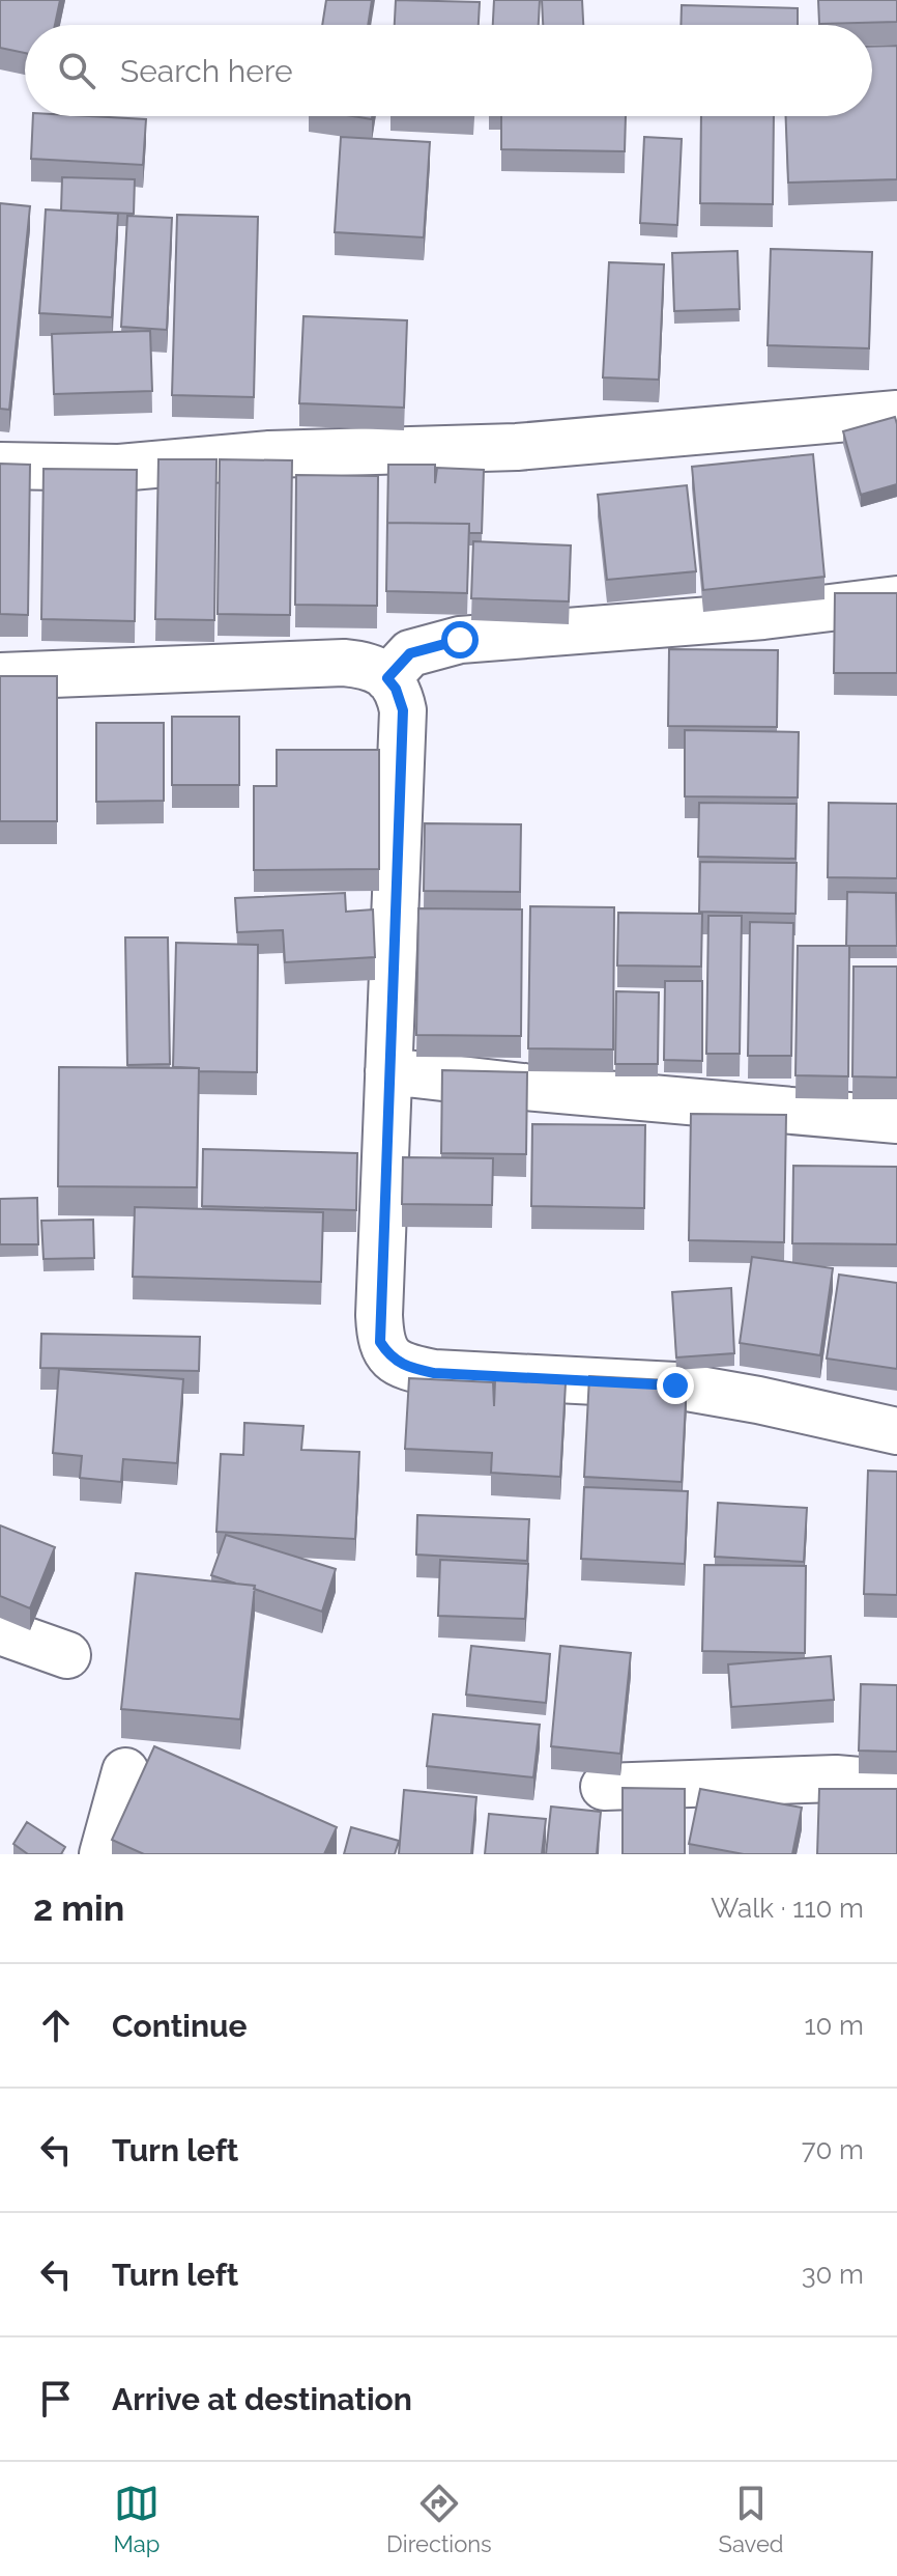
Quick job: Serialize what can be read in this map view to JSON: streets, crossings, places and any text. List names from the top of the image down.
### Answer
{
  "page": {
    "search": "Search here",
    "heading": ["2 min", "Walk · 110 m"],
    "list": [
      ["Continue", "10 m"],
      ["Turn left", "70 m"],
      ["Turn left", "30 m"],
      "Arrive at destination"
    ],
    "nav": ["Map", "Directions", "Saved"]
  }
}
